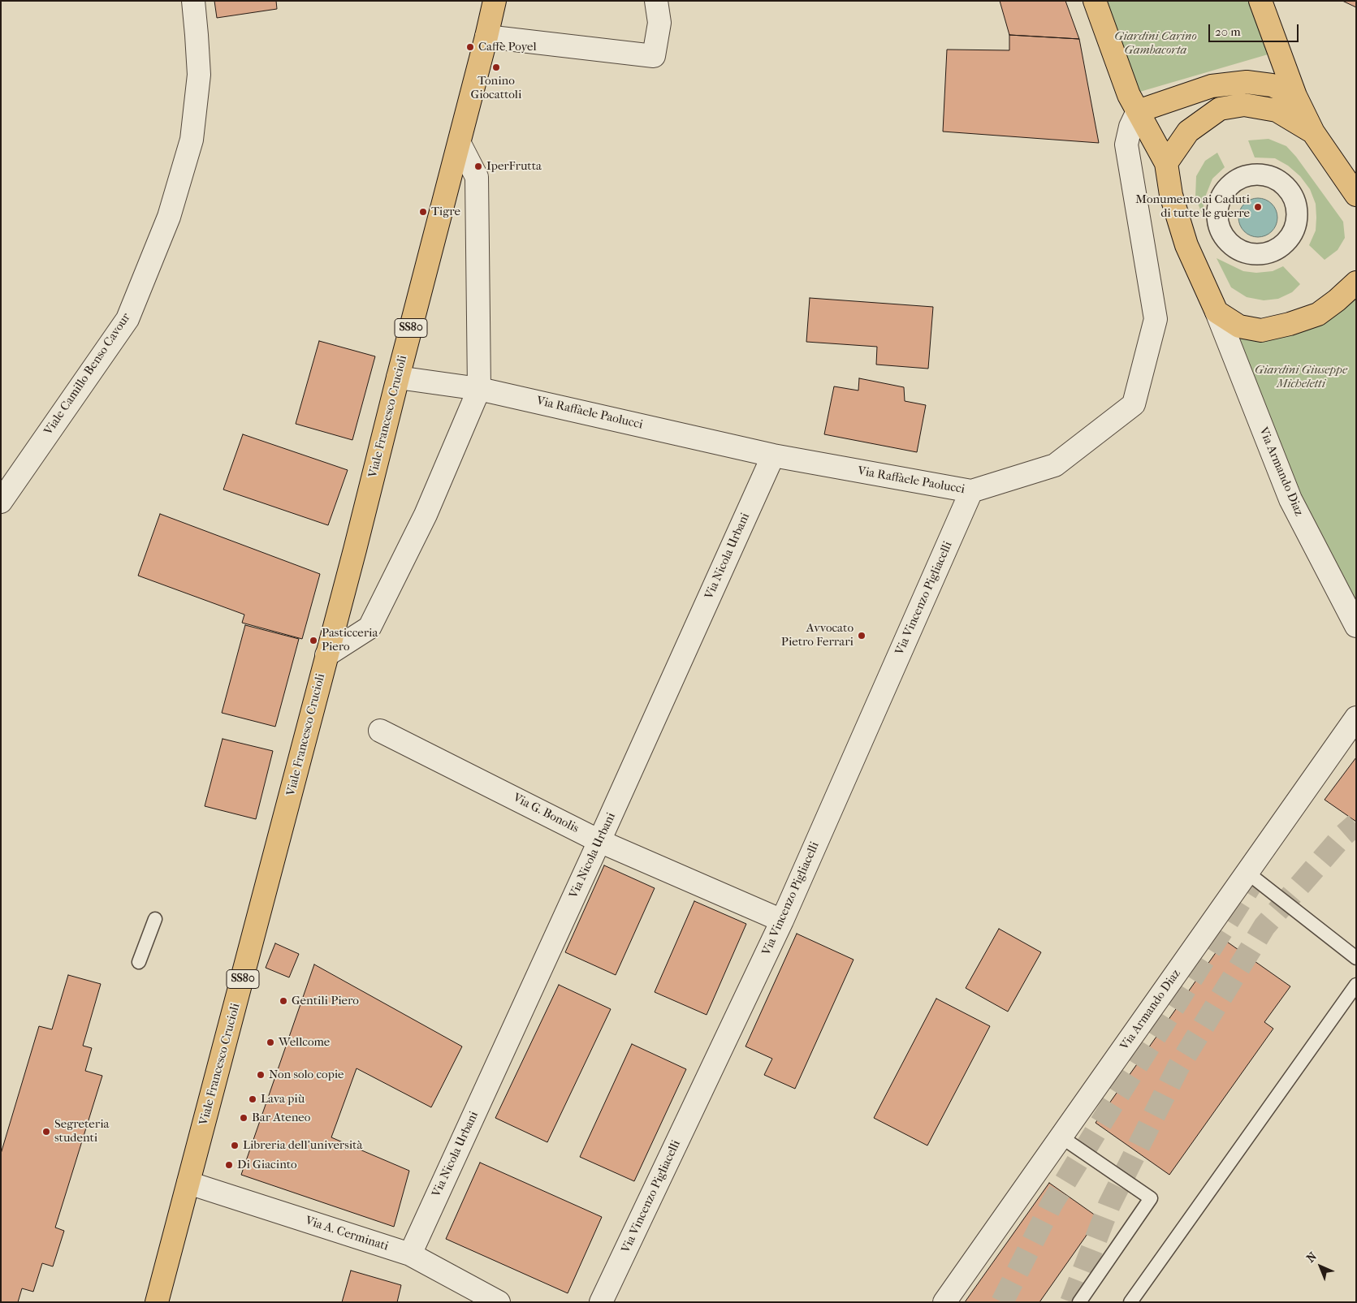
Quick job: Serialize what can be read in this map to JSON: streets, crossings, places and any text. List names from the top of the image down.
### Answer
{
  "streets": {
    "main road": ["SS80", "Viale Francesco Crucioli"],
    "street": [
      "Viale Camillo Benso Cavour",
      "Via Raffaele Paolucci",
      "Via Armando Diaz",
      "Via Nicola Urbani",
      "Via Vincenzo Pigliacelli",
      "Via G. Bonolis",
      "Via A. Cerminati"
    ]
  },
  "crossings": [
    ["Via Raffaele Paolucci", "Viale Francesco Crucioli"],
    ["Via Raffaele Paolucci", "Via Nicola Urbani"],
    ["Via Raffaele Paolucci", "Via Vincenzo Pigliacelli"],
    ["Viale Francesco Crucioli", "Via A. Cerminati"],
    ["Via Nicola Urbani", "Via G. Bonolis"],
    ["Via Nicola Urbani", "Via A. Cerminati"],
    ["Via Vincenzo Pigliacelli", "Via G. Bonolis"]
  ],
  "parks": ["Giardini Carino Gambacorta", "Giardini Giuseppe Micheletti"],
  "places": [
    "Caffè Poyel",
    "Tonino Giocattoli",
    "IperFrutta",
    "Monumento ai Caduti di tutte le guerre",
    "Tigre",
    "Avvocato Pietro Ferrari",
    "Pasticceria Piero",
    "Gentili Piero",
    "Wellcome",
    "Non solo copie",
    "Lava più",
    "Bar Ateneo",
    "Segreteria studenti",
    "Libreria dell'università",
    "Di Giacinto"
  ],
  "scale_bar": "20 m",
  "north": "top left"
}
